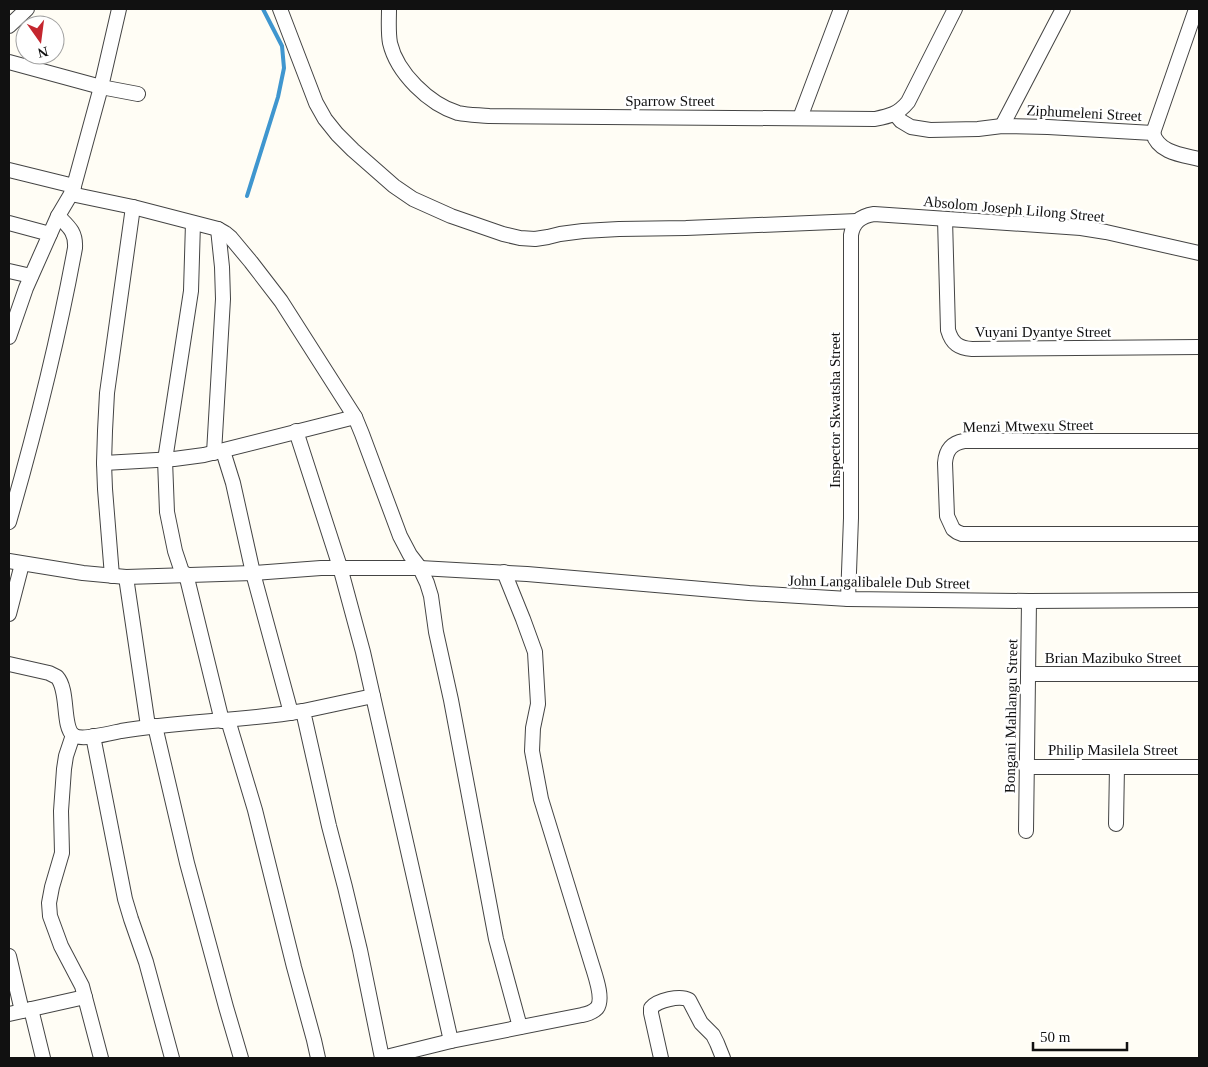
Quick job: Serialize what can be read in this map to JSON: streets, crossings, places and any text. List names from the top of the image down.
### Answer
{
  "streets": {
    "street": [
      "Sparrow Street",
      "Ziphumeleni Street",
      "Absolom Joseph Lilong Street",
      "Vuyani Dyantye Street",
      "Inspector Skwatsha Street",
      "Menzi Mtwexu Street",
      "John Langalibalele Dub Street",
      "Brian Mazibuko Street",
      "Bongani Mahlangu Street",
      "Philip Masilela Street"
    ]
  },
  "crossings": [
    ["Sparrow Street", "Ziphumeleni Street"],
    ["Absolom Joseph Lilong Street", "Vuyani Dyantye Street"],
    ["Absolom Joseph Lilong Street", "Inspector Skwatsha Street"],
    ["Inspector Skwatsha Street", "John Langalibalele Dub Street"],
    ["John Langalibalele Dub Street", "Bongani Mahlangu Street"],
    ["Brian Mazibuko Street", "Bongani Mahlangu Street"],
    ["Bongani Mahlangu Street", "Philip Masilela Street"]
  ],
  "scale_bar": "50 m",
  "north": "bottom"
}
